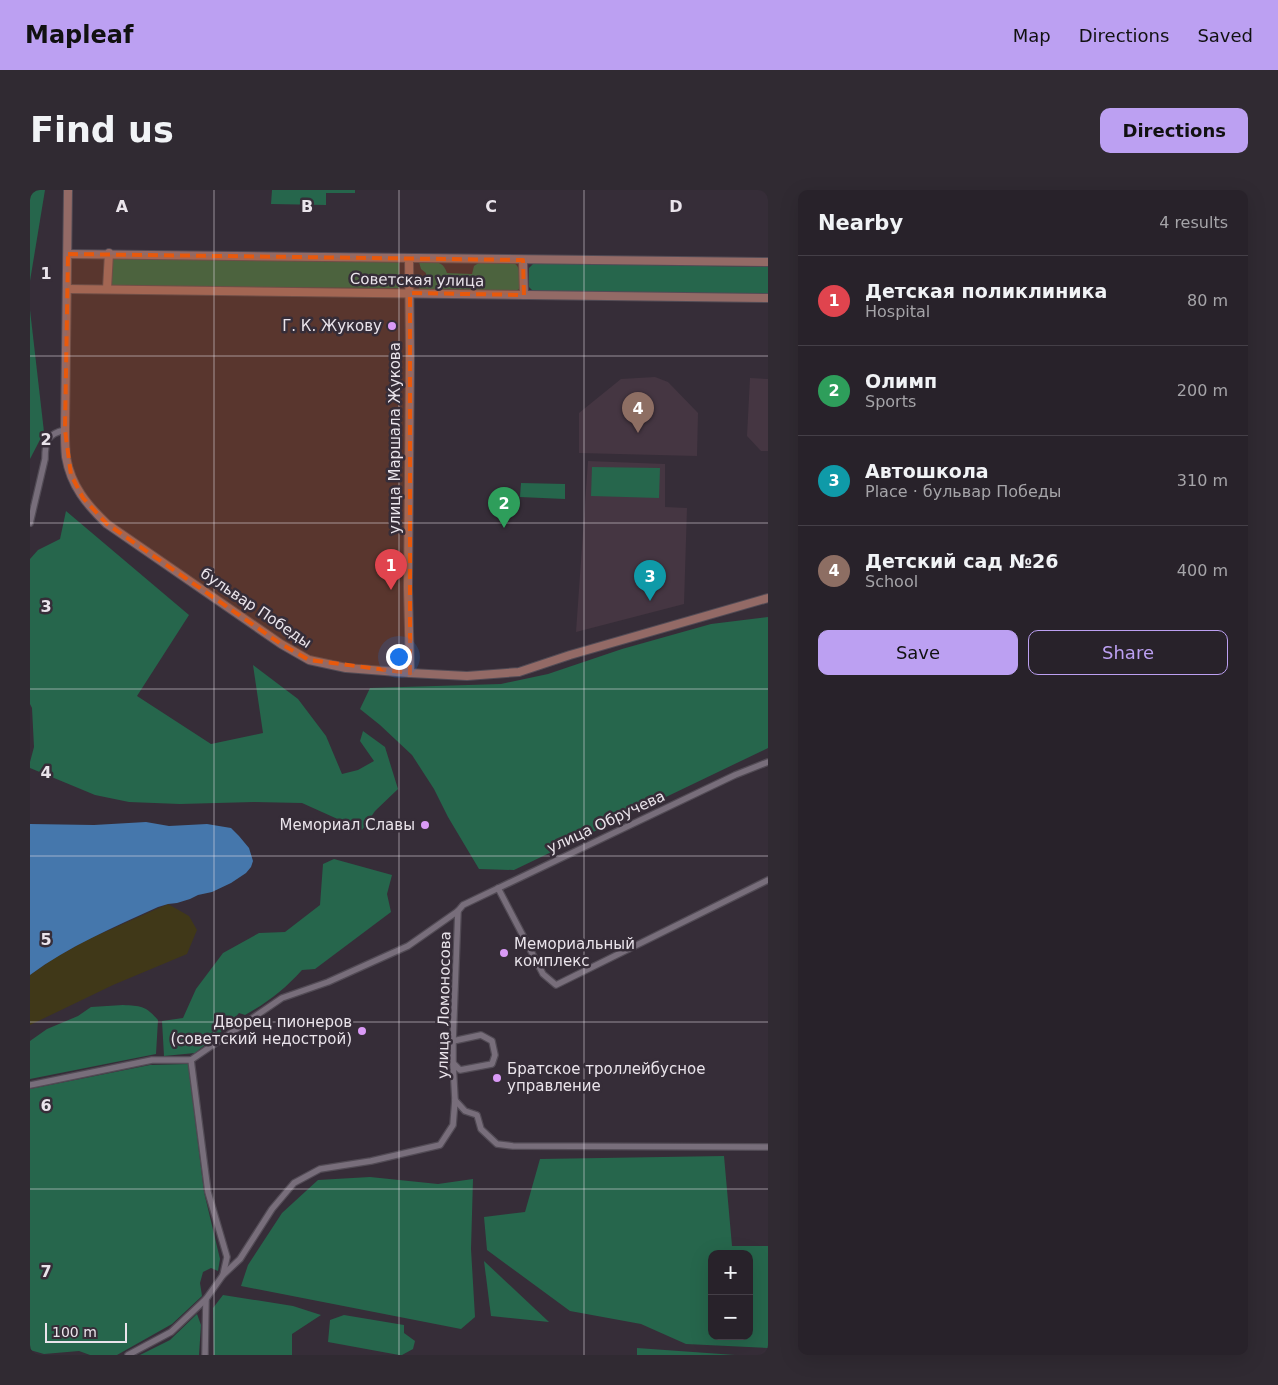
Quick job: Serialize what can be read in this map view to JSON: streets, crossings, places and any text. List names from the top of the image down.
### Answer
{
  "streets": {
    "street": [
      "Советская улица",
      "улица Маршала Жукова",
      "бульвар Победы",
      "улица Обручева",
      "улица Ломоносова"
    ]
  },
  "crossings": [
    ["Советская улица", "улица Маршала Жукова"],
    ["Советская улица", "бульвар Победы"],
    ["улица Маршала Жукова", "бульвар Победы"],
    ["улица Обручева", "улица Ломоносова"]
  ],
  "places": [
    "Г. К. Жукову",
    "Мемориал Славы",
    "Мемориальный комплекс",
    "Дворец пионеров (советский недострой)",
    "Братское троллейбусное управление"
  ],
  "scale_bar": "100 m",
  "page": {
    "header": "Mapleaf",
    "nav": ["Map", "Directions", "Saved"],
    "buttons": [
      "Directions",
      ["Save", "Share"]
    ],
    "title": "Find us",
    "heading": ["Nearby", "4 results"],
    "list": [
      {
        "mark": "1",
        "name": "Детская поликлиника",
        "note": "Hospital",
        "value": "80 m"
      },
      {
        "mark": "2",
        "name": "Олимп",
        "note": "Sports",
        "value": "200 m"
      },
      {
        "mark": "3",
        "name": "Автошкола",
        "note": "Place · бульвар Победы",
        "value": "310 m"
      },
      {
        "mark": "4",
        "name": "Детский сад №26",
        "note": "School",
        "value": "400 m"
      }
    ],
    "pins": [
      "4",
      "2",
      "1",
      "3"
    ],
    "map_buttons": ["+", "−"],
    "scale": "100 m"
  },
  "grid": {
    "columns": [
      "A",
      "B",
      "C",
      "D"
    ],
    "rows": [
      "1",
      "2",
      "3",
      "4",
      "5",
      "6",
      "7"
    ]
  }
}
